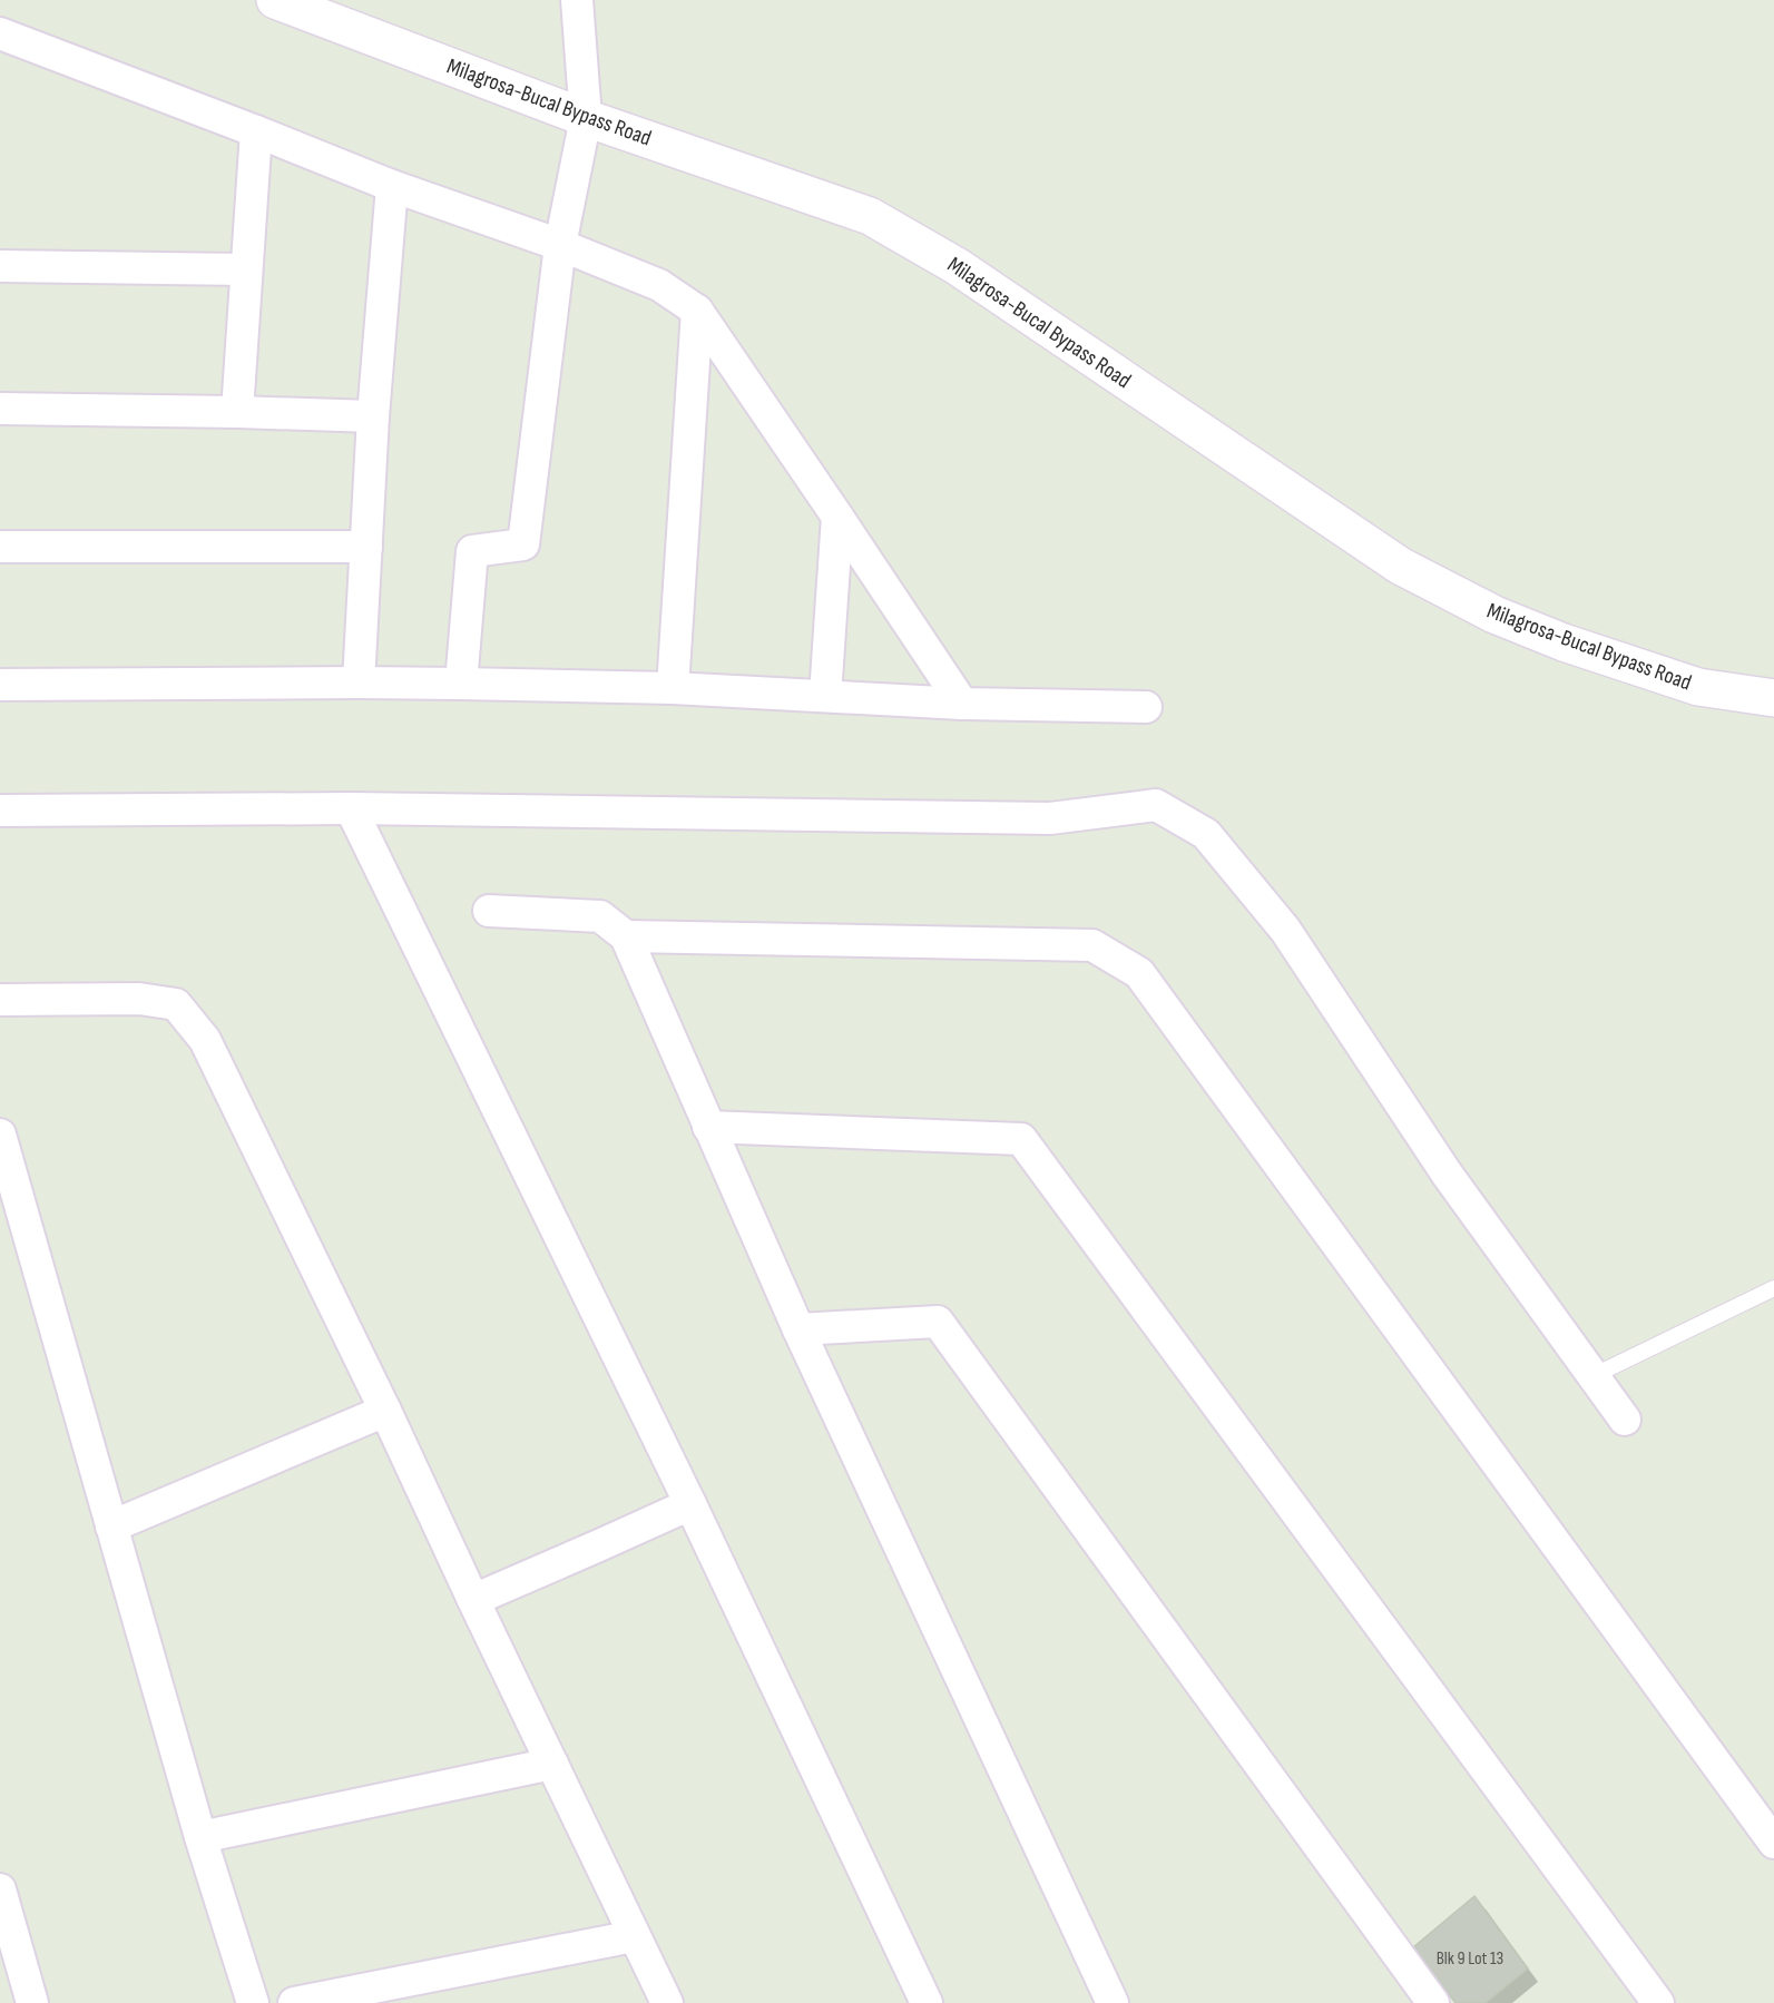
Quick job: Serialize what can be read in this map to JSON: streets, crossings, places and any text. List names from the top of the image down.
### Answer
{
  "streets": {
    "main road": ["Milagrosa-Bucal Bypass Road"]
  },
  "house_numbers": ["Blk 9 Lot 13"]
}
